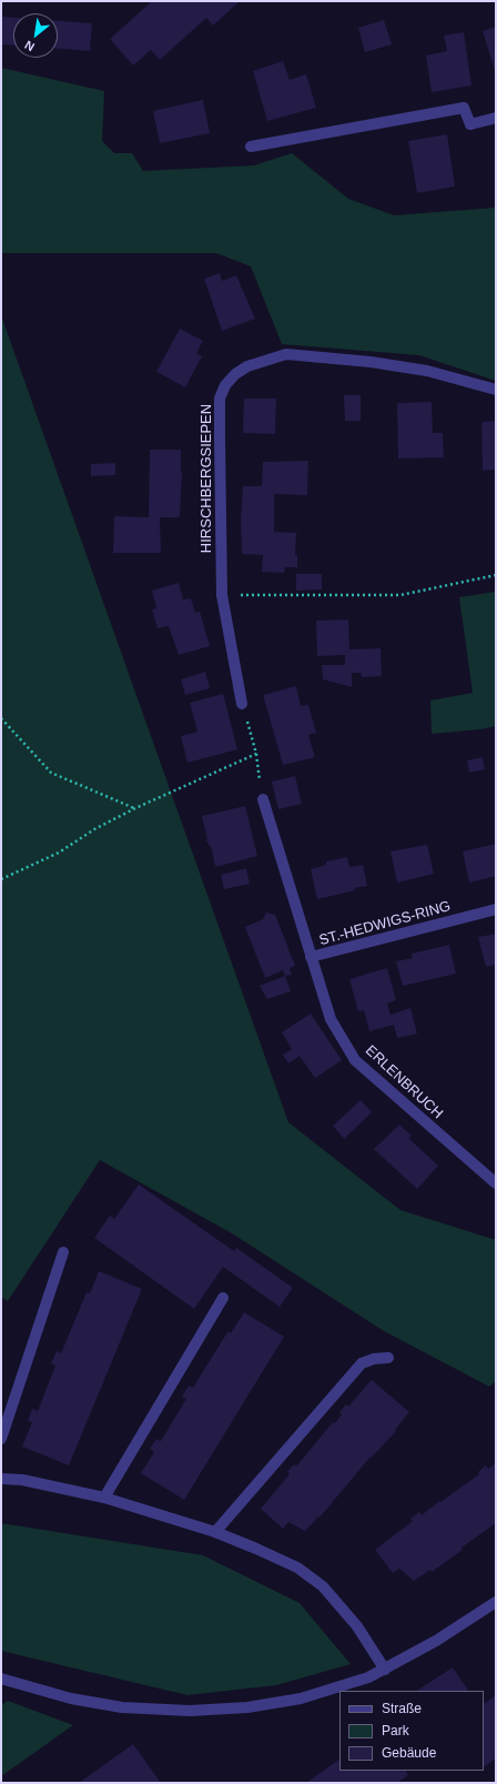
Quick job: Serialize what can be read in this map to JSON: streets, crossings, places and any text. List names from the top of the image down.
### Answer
{
  "streets": {
    "street": ["HIRSCHBERGSIEPEN", "ST.-HEDWIGS-RING", "ERLENBRUCH"]
  },
  "crossings": [
    ["ST.-HEDWIGS-RING", "ERLENBRUCH"]
  ],
  "legend": ["Straße", "Park", "Gebäude"],
  "north": "bottom left"
}
